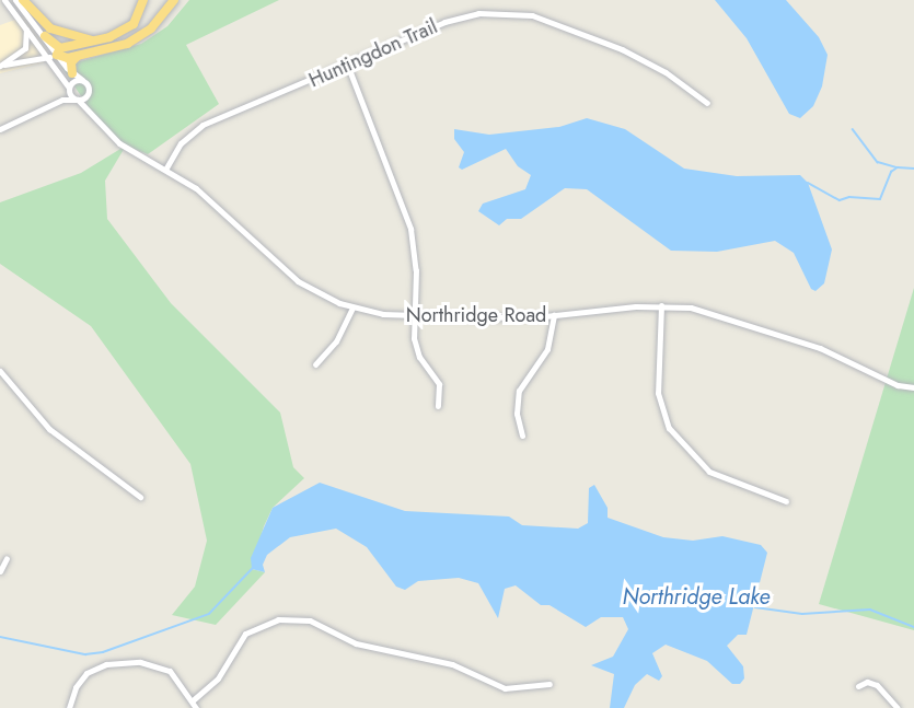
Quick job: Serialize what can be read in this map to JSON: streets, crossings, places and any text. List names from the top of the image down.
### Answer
{
  "streets": {
    "street": ["Huntingdon Trail", "Northridge Road"]
  },
  "crossings": [
    ["Huntingdon Trail", "Northridge Road"]
  ],
  "water": ["Northridge Lake"]
}
